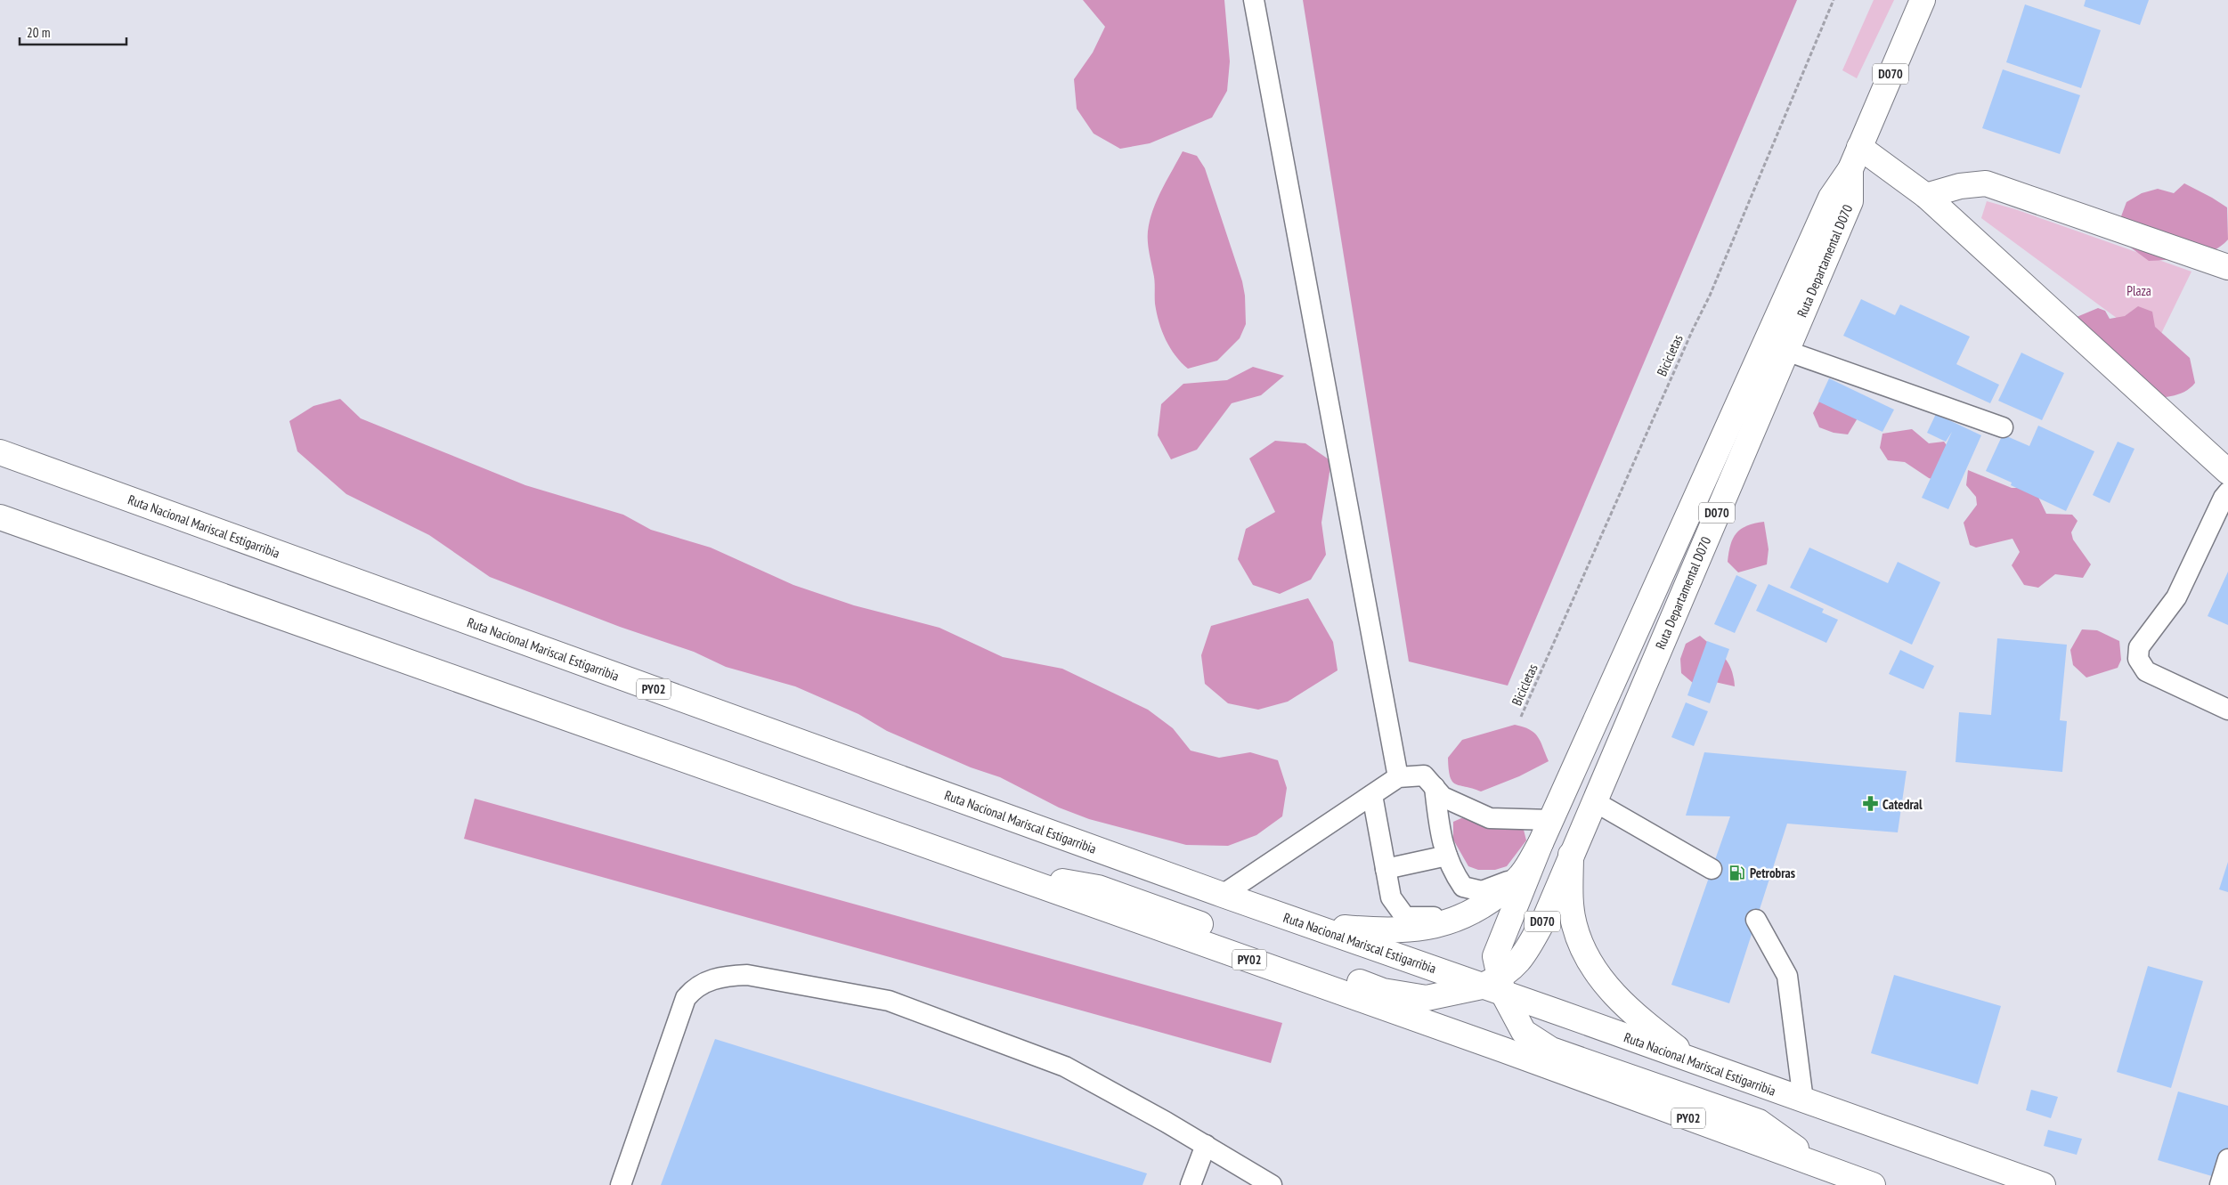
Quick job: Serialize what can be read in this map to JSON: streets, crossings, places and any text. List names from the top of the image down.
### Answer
{
  "streets": {
    "main road": [
      "D070",
      "Ruta Departamental D070",
      "Ruta Nacional Mariscal Estigarribia",
      "PY02"
    ],
    "path": ["Bicicletas"]
  },
  "crossings": [
    ["D070", "Ruta Departamental D070"],
    ["D070", "Ruta Nacional Mariscal Estigarribia"],
    ["Ruta Departamental D070", "Ruta Nacional Mariscal Estigarribia"]
  ],
  "parks": ["Plaza"],
  "places": {
    "pharmacy": ["Catedral"],
    "fuel station": ["Petrobras"]
  },
  "scale_bar": "20 m"
}
